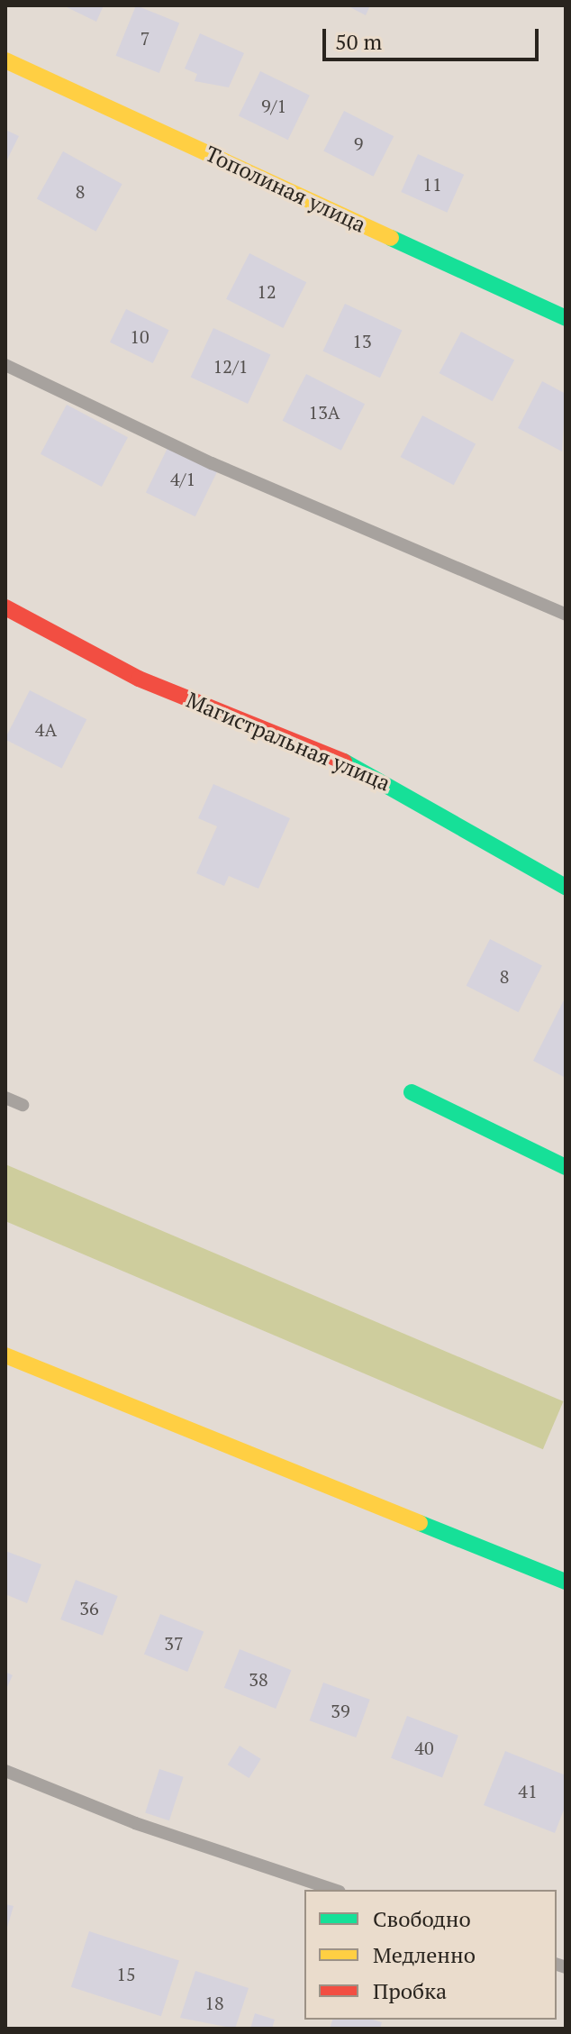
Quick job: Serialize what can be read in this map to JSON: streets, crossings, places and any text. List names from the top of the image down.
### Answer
{
  "streets": {
    "street": ["Тополиная улица", "Магистральная улица"]
  },
  "house_numbers": [
    "7",
    "9/1",
    "9",
    "11",
    "8",
    "12",
    "10",
    "13",
    "12/1",
    "13А",
    "4/1",
    "4А",
    "8",
    "36",
    "37",
    "38",
    "39",
    "40",
    "41",
    "15",
    "18"
  ],
  "legend": ["Свободно", "Медленно", "Пробка"],
  "scale_bar": "50 m"
}
